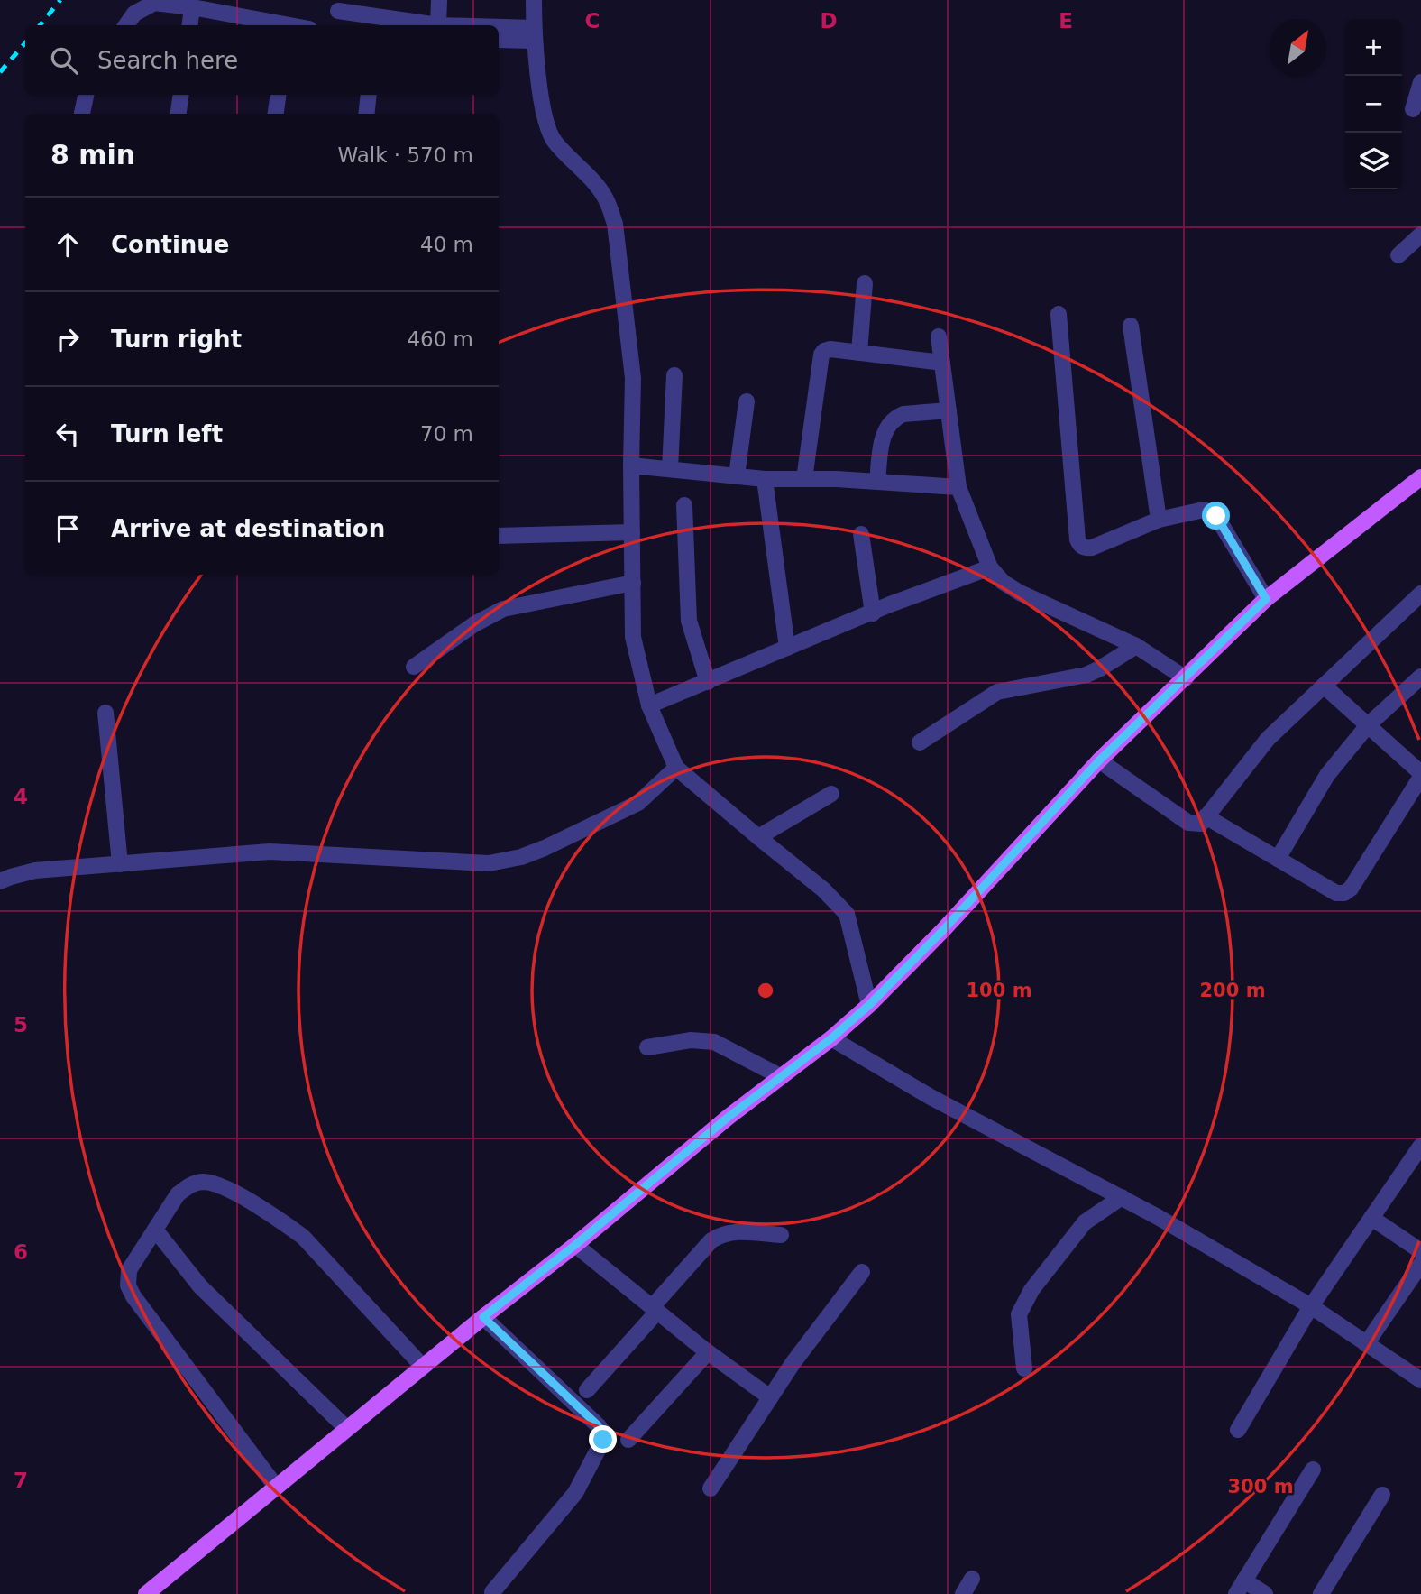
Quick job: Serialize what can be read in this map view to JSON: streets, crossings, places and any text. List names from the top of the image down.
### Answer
{
  "north": "top right",
  "page": {
    "map_buttons": ["+", "−"],
    "search": "Search here",
    "heading": ["8 min", "Walk · 570 m"],
    "list": [
      ["Continue", "40 m"],
      ["Turn right", "460 m"],
      ["Turn left", "70 m"],
      "Arrive at destination"
    ]
  },
  "grid": {
    "columns": ["C", "D", "E"],
    "rows": [
      "4",
      "5",
      "6",
      "7"
    ]
  },
  "rings": ["100 m", "200 m", "300 m"]
}
